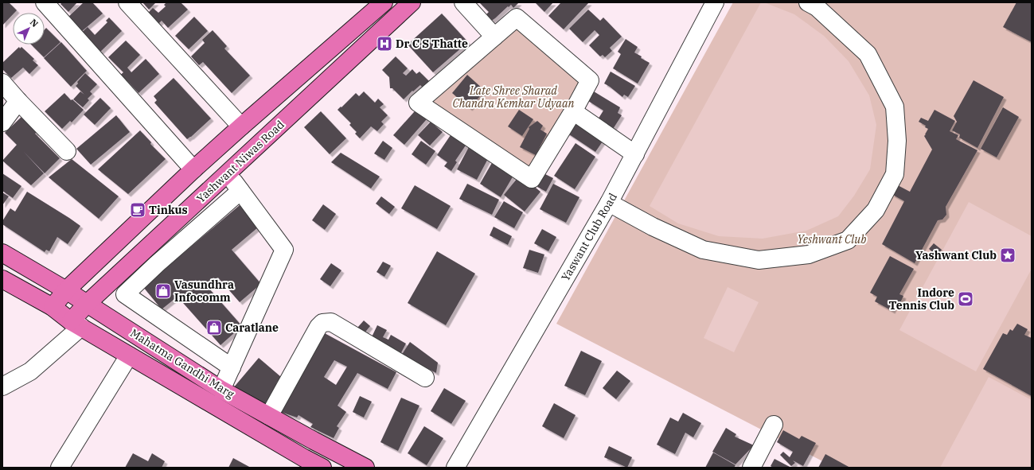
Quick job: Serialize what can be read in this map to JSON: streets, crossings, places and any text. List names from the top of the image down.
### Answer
{
  "streets": {
    "main road": ["Yashwant Niwas Road", "Mahatma Gandhi Marg"],
    "street": ["Yaswant Club Road"]
  },
  "crossings": [
    ["Yashwant Niwas Road", "Mahatma Gandhi Marg"]
  ],
  "parks": ["Late Shree Sharad Chandra Kemkar Udyaan", "Yeshwant Club"],
  "places": {
    "hospital": ["Dr C S Thatte"],
    "cafe": ["Tinkus"],
    "place": ["Yashwant Club"],
    "shop": ["Vasundhra Infocomm", "Caratlane"],
    "sports": ["Indore Tennis Club"]
  },
  "north": "top right"
}
